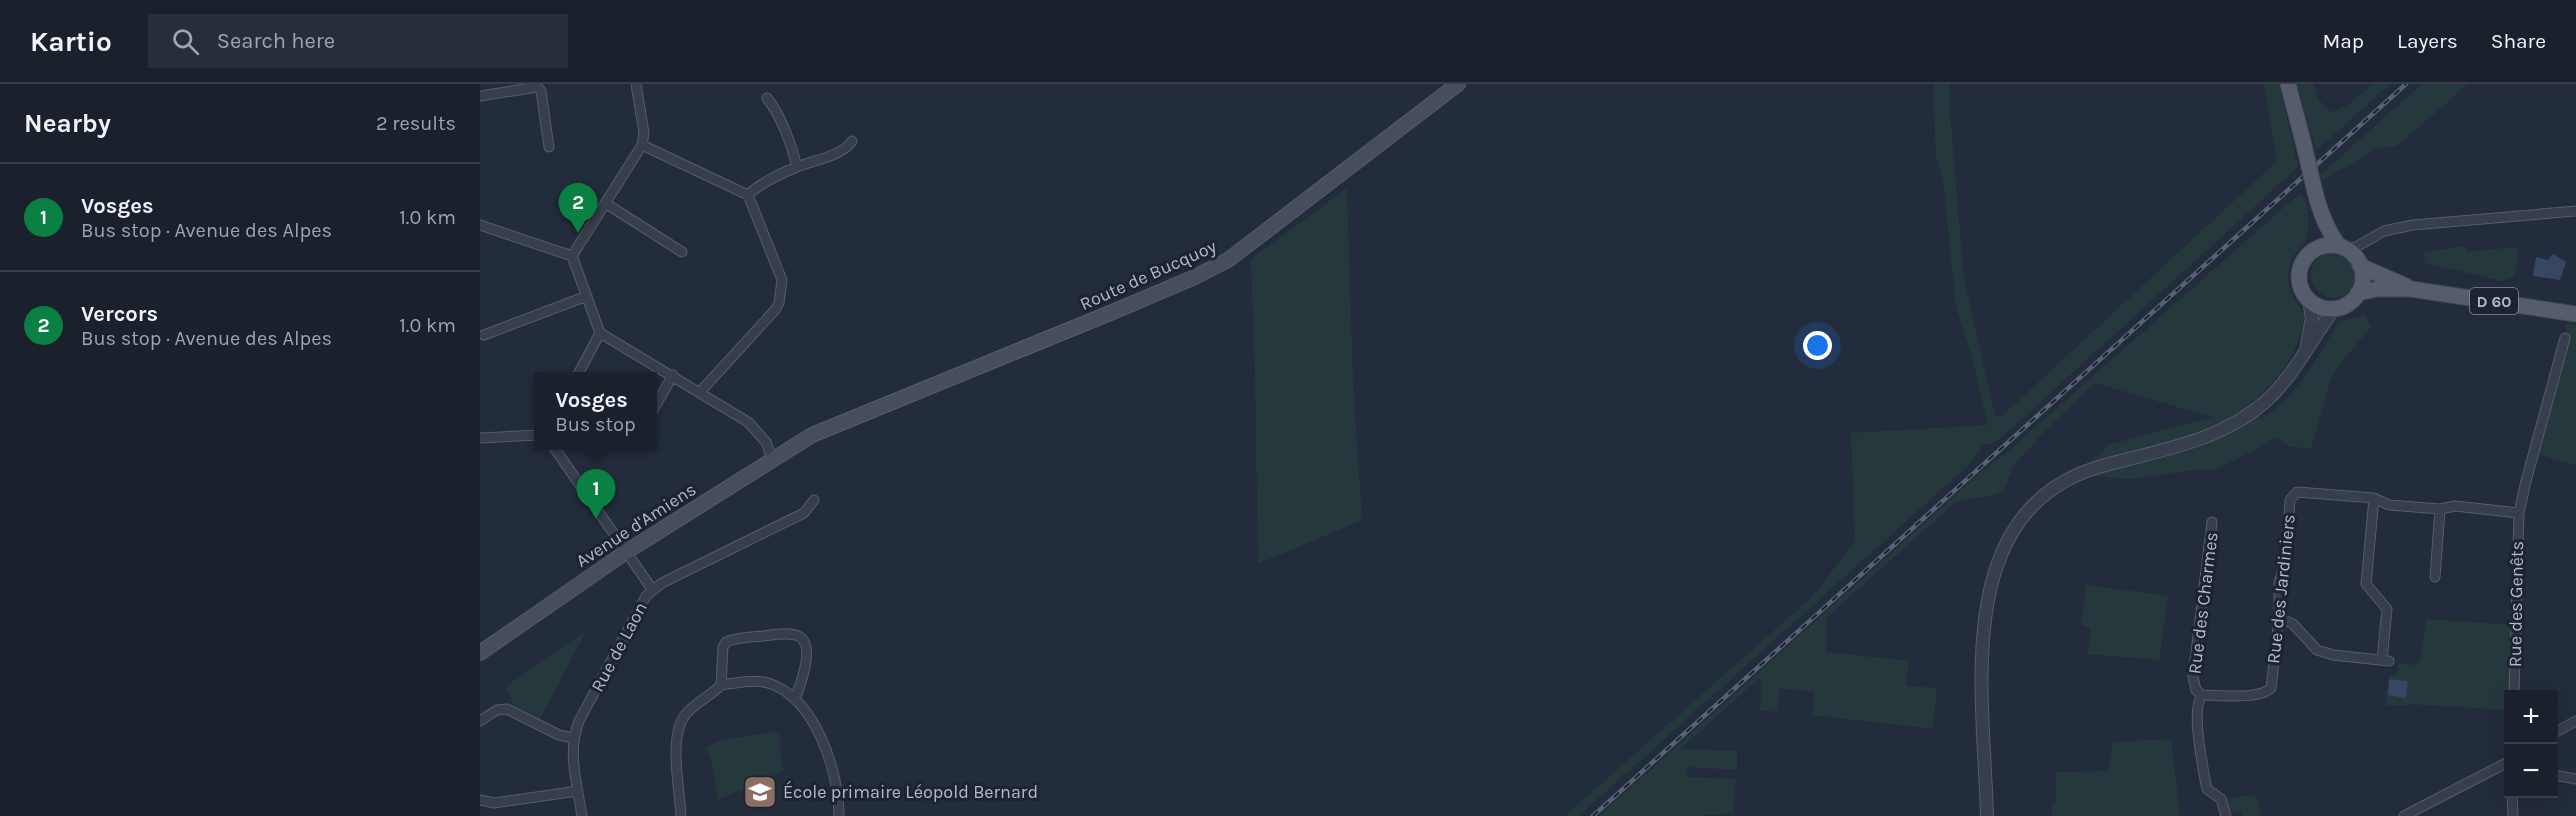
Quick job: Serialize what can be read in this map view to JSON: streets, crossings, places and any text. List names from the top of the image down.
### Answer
{
  "streets": {
    "main road": ["Route de Bucquoy", "D 60", "Avenue d'Amiens"],
    "street": [
      "Rue des Jardiniers",
      "Rue des Charmes",
      "Rue des Genêts",
      "Rue de Laon"
    ]
  },
  "crossings": [
    ["Route de Bucquoy", "Avenue d'Amiens"],
    ["Rue des Jardiniers", "Rue des Charmes"]
  ],
  "places": {
    "school or university": ["École primaire Léopold Bernard"]
  },
  "page": {
    "header": "Kartio",
    "search": "Search here",
    "nav": ["Map", "Layers", "Share"],
    "heading": ["Nearby", "2 results"],
    "list": [
      {
        "mark": "1",
        "name": "Vosges",
        "note": "Bus stop · Avenue des Alpes",
        "value": "1.0 km"
      },
      {
        "mark": "2",
        "name": "Vercors",
        "note": "Bus stop · Avenue des Alpes",
        "value": "1.0 km"
      }
    ],
    "pins": ["2", "1"],
    "popup": ["Vosges", "Bus stop"],
    "map_buttons": ["+", "−"]
  }
}
